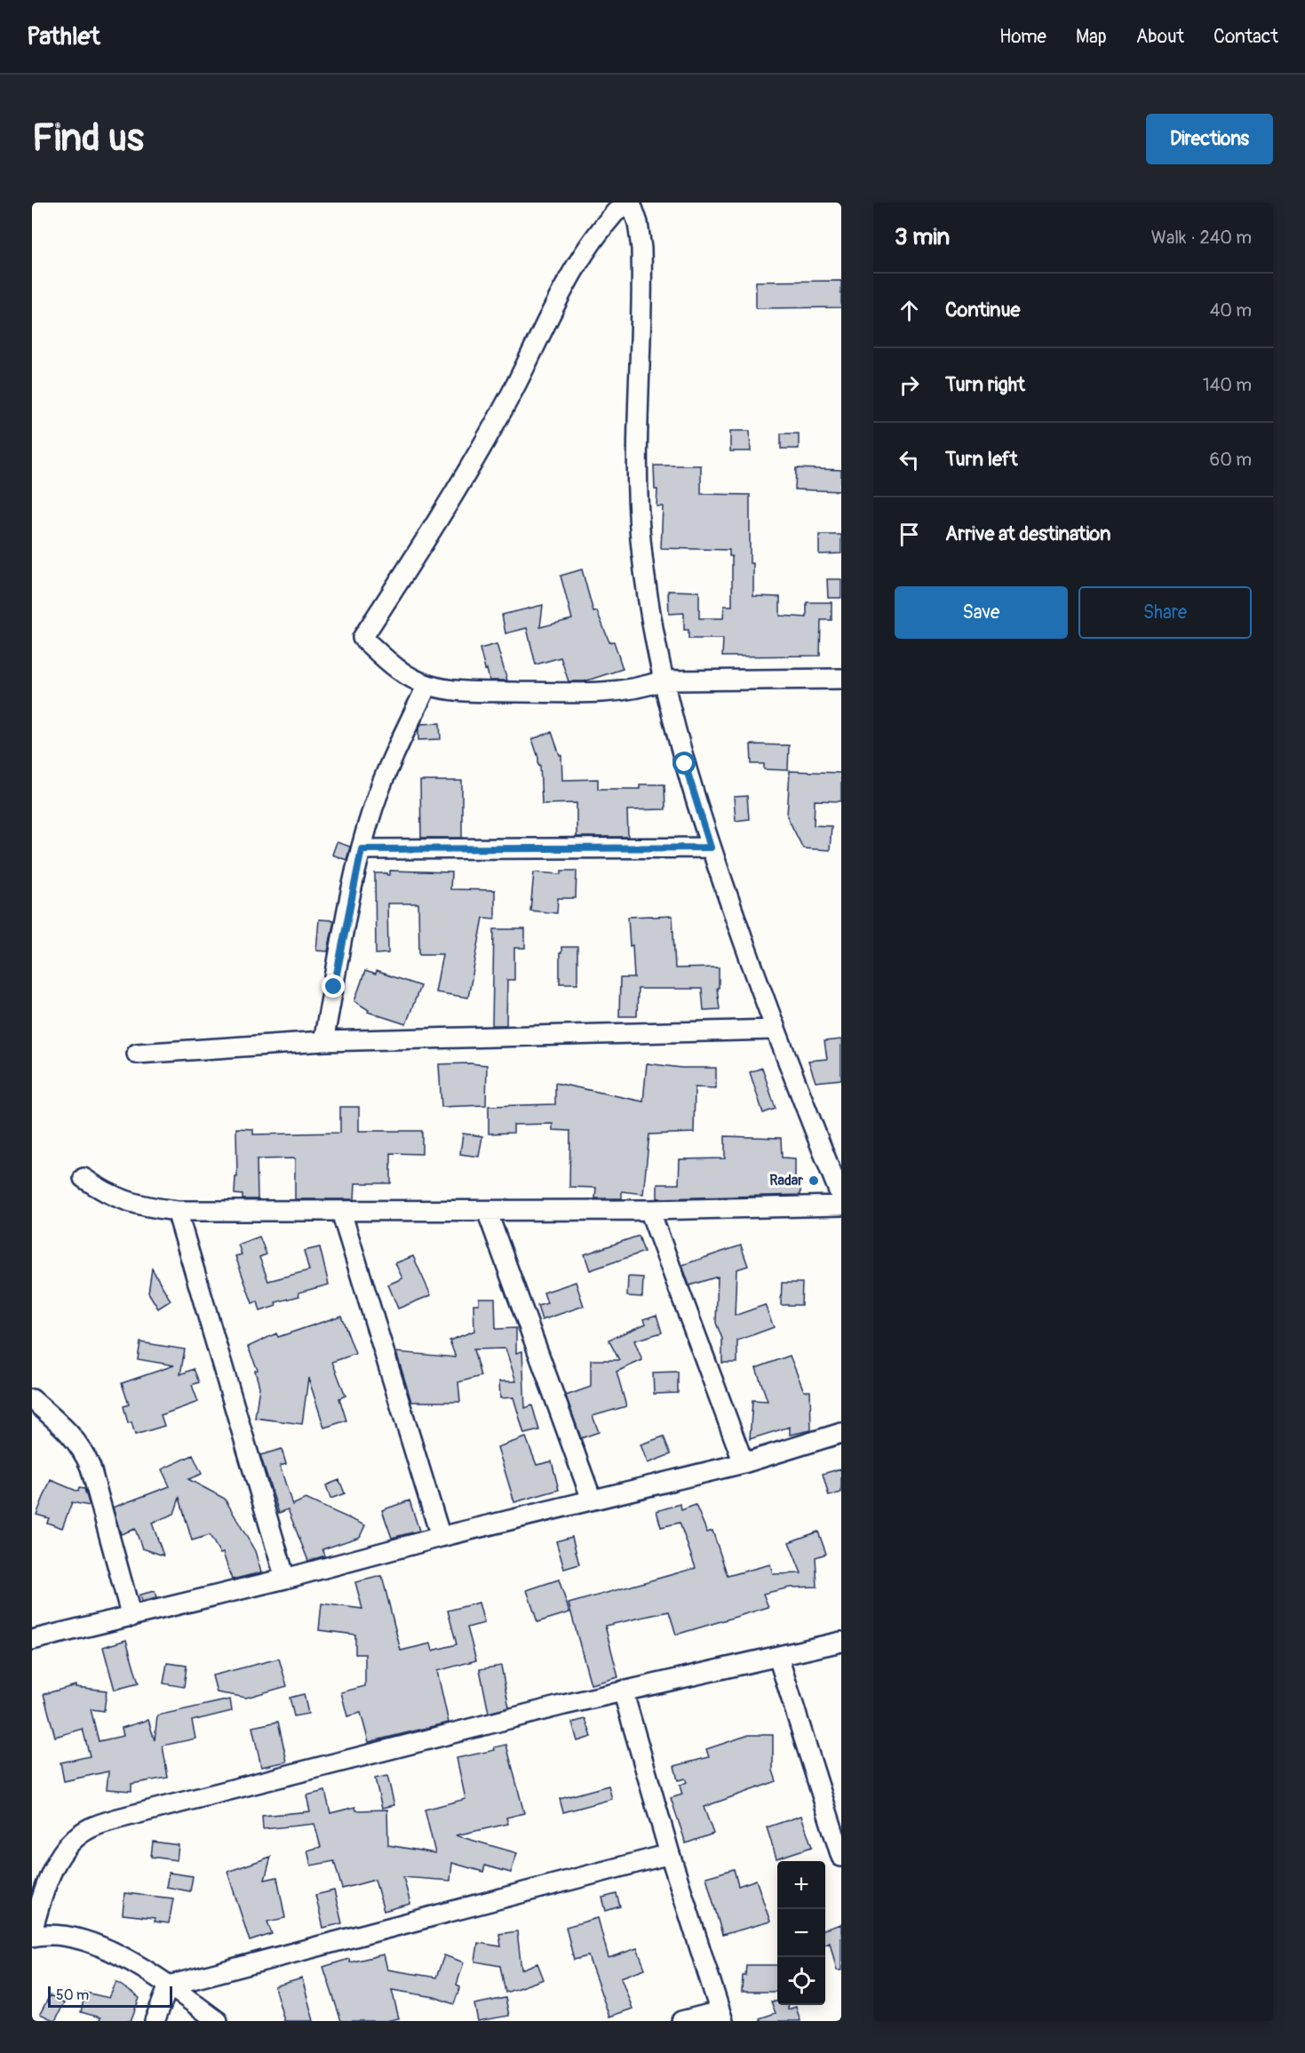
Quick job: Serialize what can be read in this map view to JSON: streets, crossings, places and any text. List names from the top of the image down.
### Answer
{
  "places": ["Radar"],
  "scale_bar": "50 m",
  "page": {
    "header": "Pathlet",
    "nav": [
      "Home",
      "Map",
      "About",
      "Contact"
    ],
    "buttons": [
      "Directions",
      ["Save", "Share"]
    ],
    "title": "Find us",
    "heading": ["3 min", "Walk · 240 m"],
    "list": [
      ["Continue", "40 m"],
      ["Turn right", "140 m"],
      ["Turn left", "60 m"],
      "Arrive at destination"
    ],
    "map_buttons": ["+", "−"],
    "scale": "50 m"
  }
}
